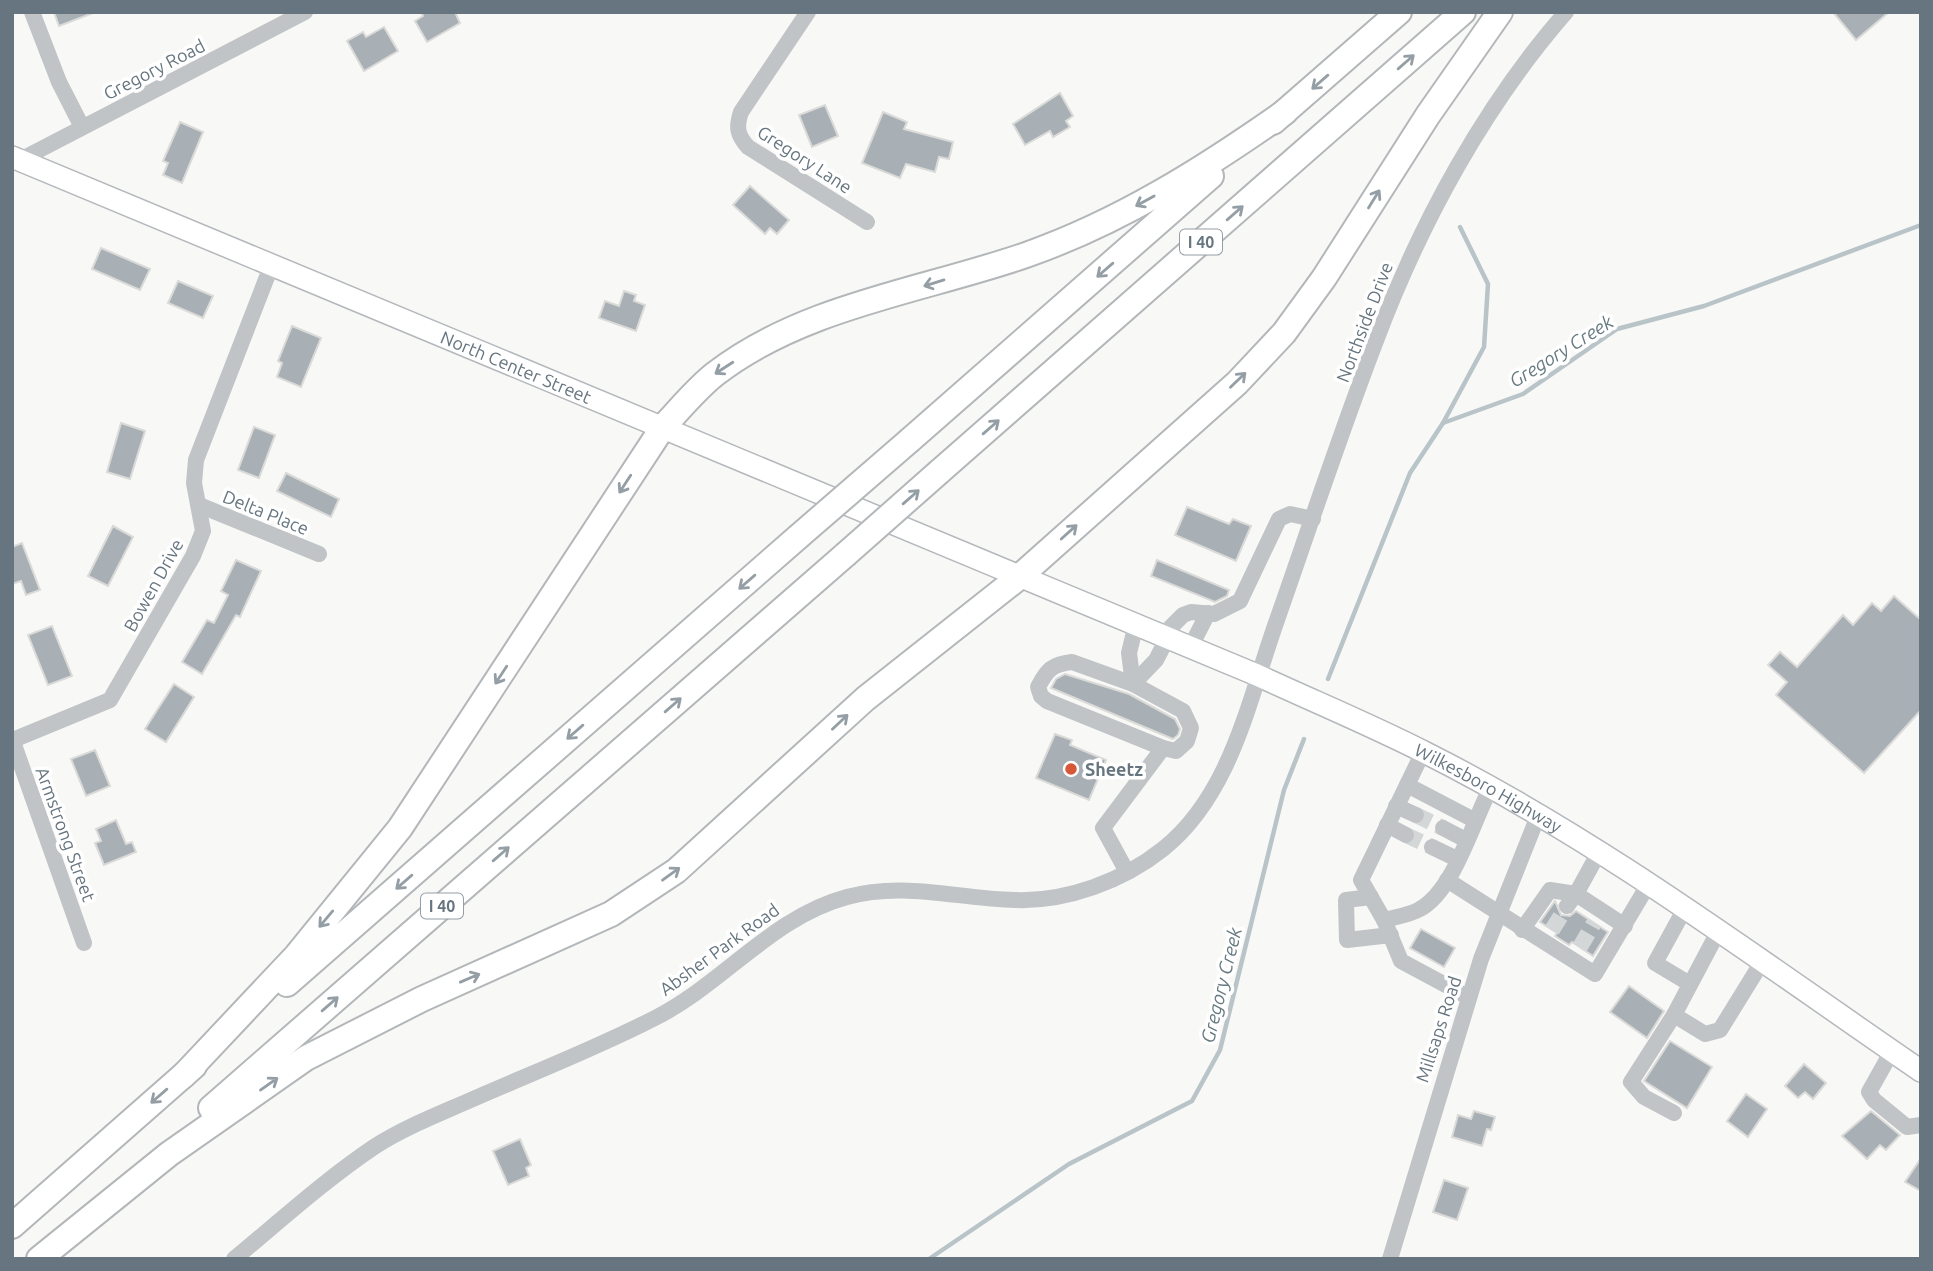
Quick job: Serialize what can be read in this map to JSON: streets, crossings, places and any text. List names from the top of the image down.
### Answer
{
  "streets": {
    "highway": ["I 40"],
    "main road": ["North Center Street", "Wilkesboro Highway"],
    "street": [
      "Gregory Road",
      "Gregory Lane",
      "Northside Drive",
      "Delta Place",
      "Bowen Drive",
      "Armstrong Street",
      "Absher Park Road",
      "Millsaps Road"
    ]
  },
  "crossings": [
    ["Gregory Road", "North Center Street"],
    ["Northside Drive", "Wilkesboro Highway"],
    ["Northside Drive", "Absher Park Road"],
    ["North Center Street", "Bowen Drive"],
    ["North Center Street", "Wilkesboro Highway"],
    ["Delta Place", "Bowen Drive"],
    ["Bowen Drive", "Armstrong Street"],
    ["Wilkesboro Highway", "Absher Park Road"],
    ["Wilkesboro Highway", "Millsaps Road"]
  ],
  "water": ["Gregory Creek"],
  "places": ["Sheetz"]
}
